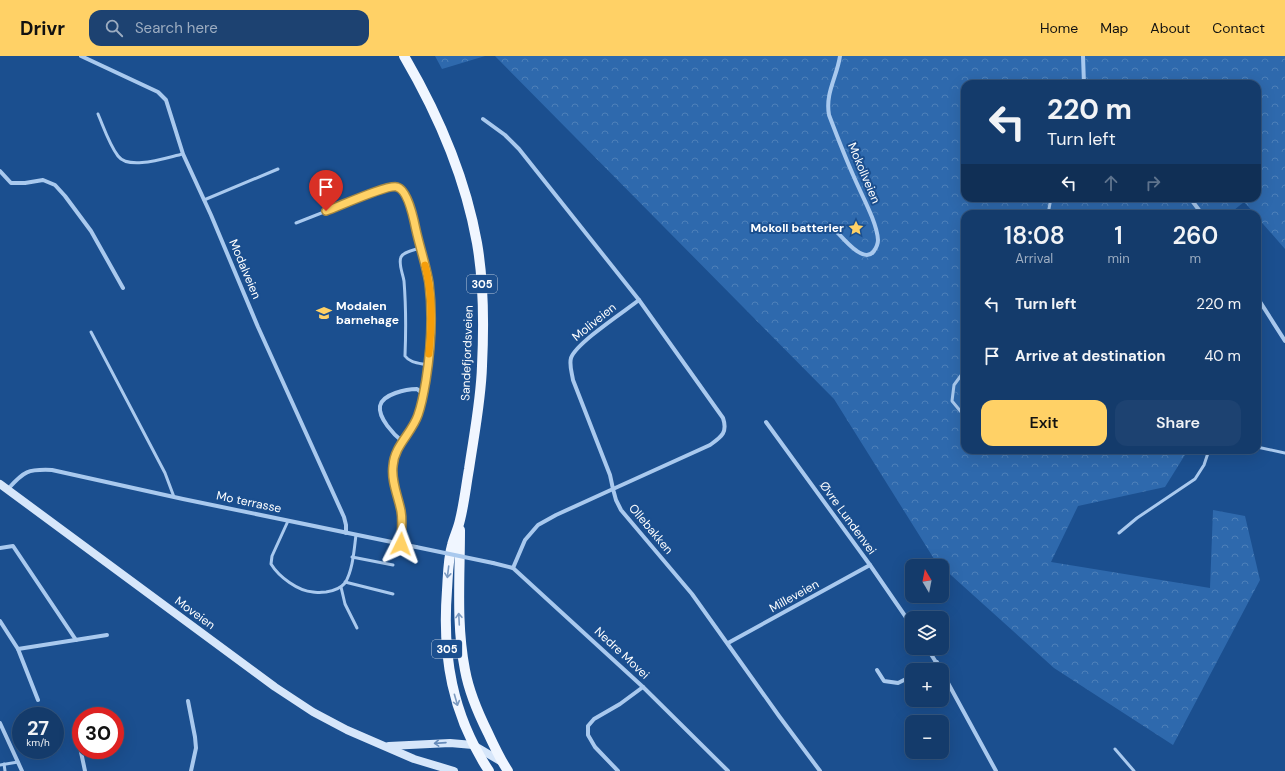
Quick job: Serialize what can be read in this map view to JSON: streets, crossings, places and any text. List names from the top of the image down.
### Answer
{
  "streets": {
    "main road": ["305", "Sandefjordsveien"],
    "street": [
      "Mokollveien",
      "Modalveien",
      "Moliveien",
      "Mo terrasse",
      "Øvre Lundenvei",
      "Ollebakken",
      "Milleveien",
      "Moveien",
      "Nedre Movei"
    ]
  },
  "crossings": [
    ["Modalveien", "Mo terrasse"],
    ["Moliveien", "Ollebakken"],
    ["Sandefjordsveien", "Moveien"],
    ["Mo terrasse", "Moveien"],
    ["Mo terrasse", "Nedre Movei"],
    ["Øvre Lundenvei", "Milleveien"],
    ["Ollebakken", "Milleveien"]
  ],
  "places": {
    "place": ["Mokoll batterier"],
    "school or university": ["Modalen barnehage"]
  },
  "north": "top",
  "page": {
    "header": "Drivr",
    "search": "Search here",
    "nav": [
      "Home",
      "Map",
      "About",
      "Contact"
    ],
    "turn": ["220 m", "Turn left"],
    "eta": [
      "18:08",
      "Arrival",
      "1",
      "min",
      "260",
      "m"
    ],
    "list": [
      {
        "name": "Turn left",
        "value": "220 m"
      },
      {
        "name": "Arrive at destination",
        "value": "40 m"
      }
    ],
    "buttons": ["Exit", "Share"],
    "map_buttons": ["+", "−"],
    "speed": "27 km/h",
    "limit": "30"
  }
}
